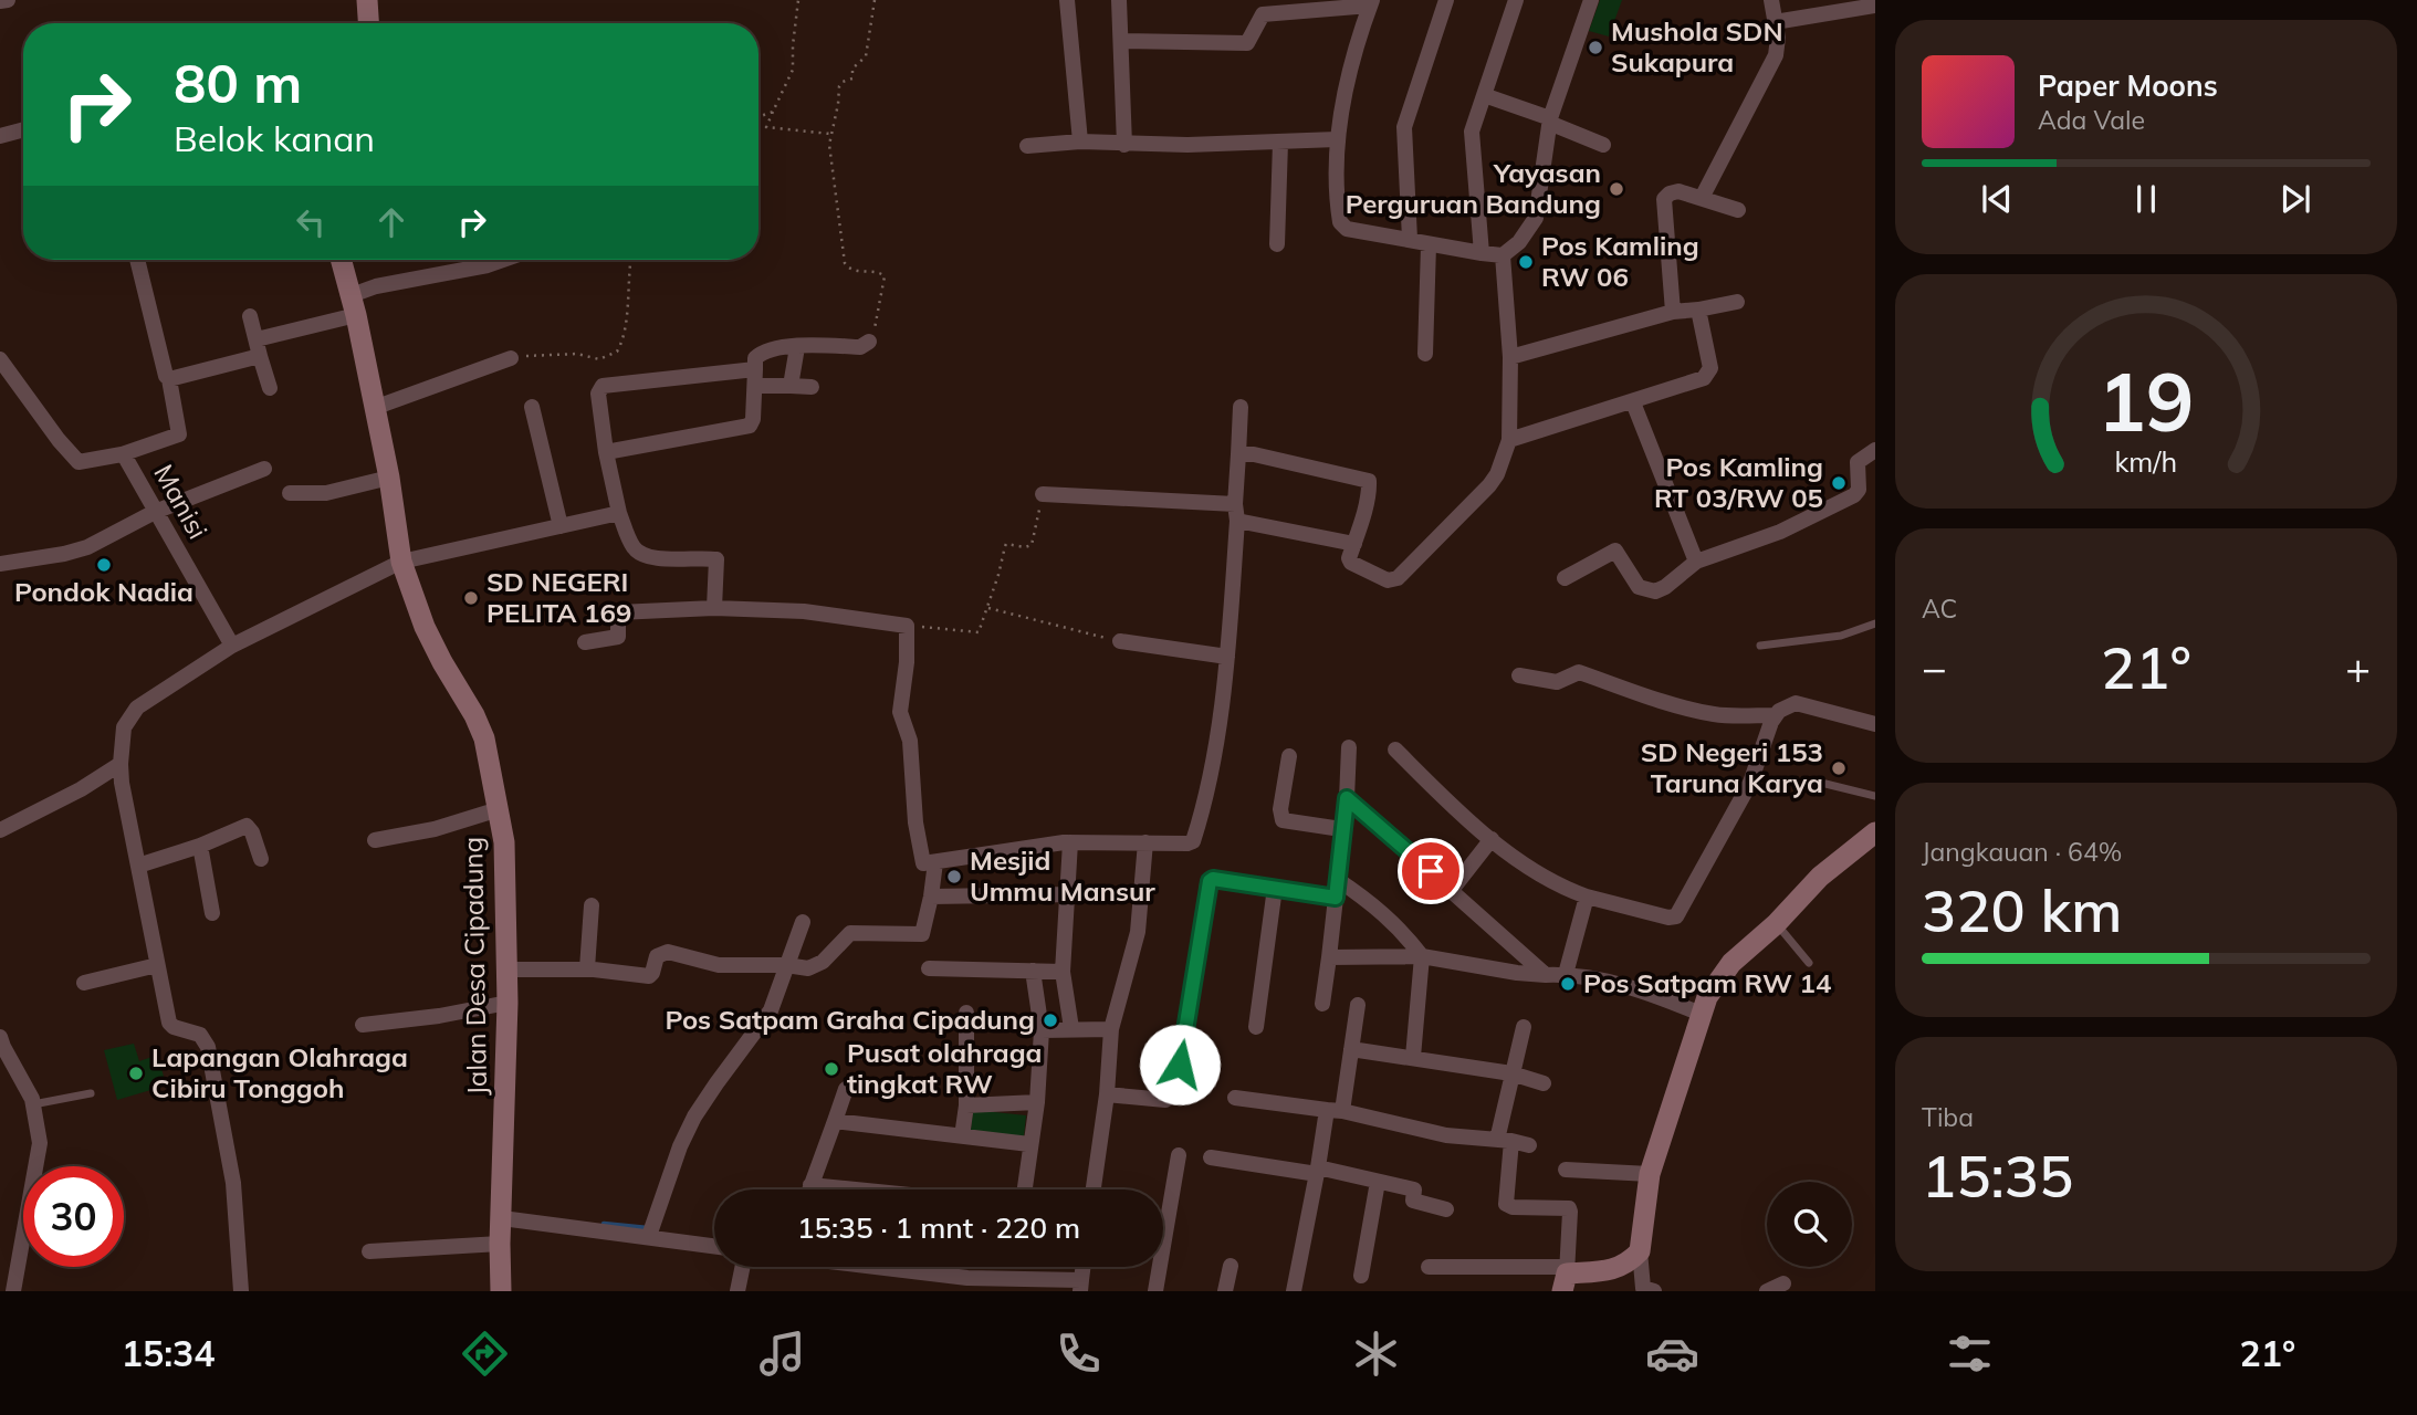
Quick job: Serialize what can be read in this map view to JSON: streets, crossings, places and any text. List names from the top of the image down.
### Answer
{
  "streets": {
    "street": ["Manisi", "Jalan Desa Cipadung"]
  },
  "places": [
    "Mushola SDN Sukapura",
    "Yayasan Perguruan Bandung",
    "Pos Kamling RW 06",
    "Pos Kamling RT 03/RW 05",
    "Pondok Nadia",
    "SD NEGERI PELITA 169",
    "SD Negeri 153 Taruna Karya",
    "Mesjid Ummu Mansur",
    "Pos Satpam RW 14",
    "Pos Satpam Graha Cipadung",
    "Pusat olahraga tingkat RW",
    "Lapangan Olahraga Cibiru Tonggoh"
  ],
  "page": {
    "turn": ["80 m", "Belok kanan"],
    "song": ["Paper Moons", "Ada Vale"],
    "tile": [
      "AC",
      ["Jangkauan · 64%", "320 km"],
      ["Tiba", "15:35"]
    ],
    "heat": ["−", "21°", "+"],
    "limit": "30",
    "trip": "15:35 · 1 mnt · 220 m",
    "tabs": ["15:34", "21°"],
    "gauge": ["19", "km/h"]
  }
}
